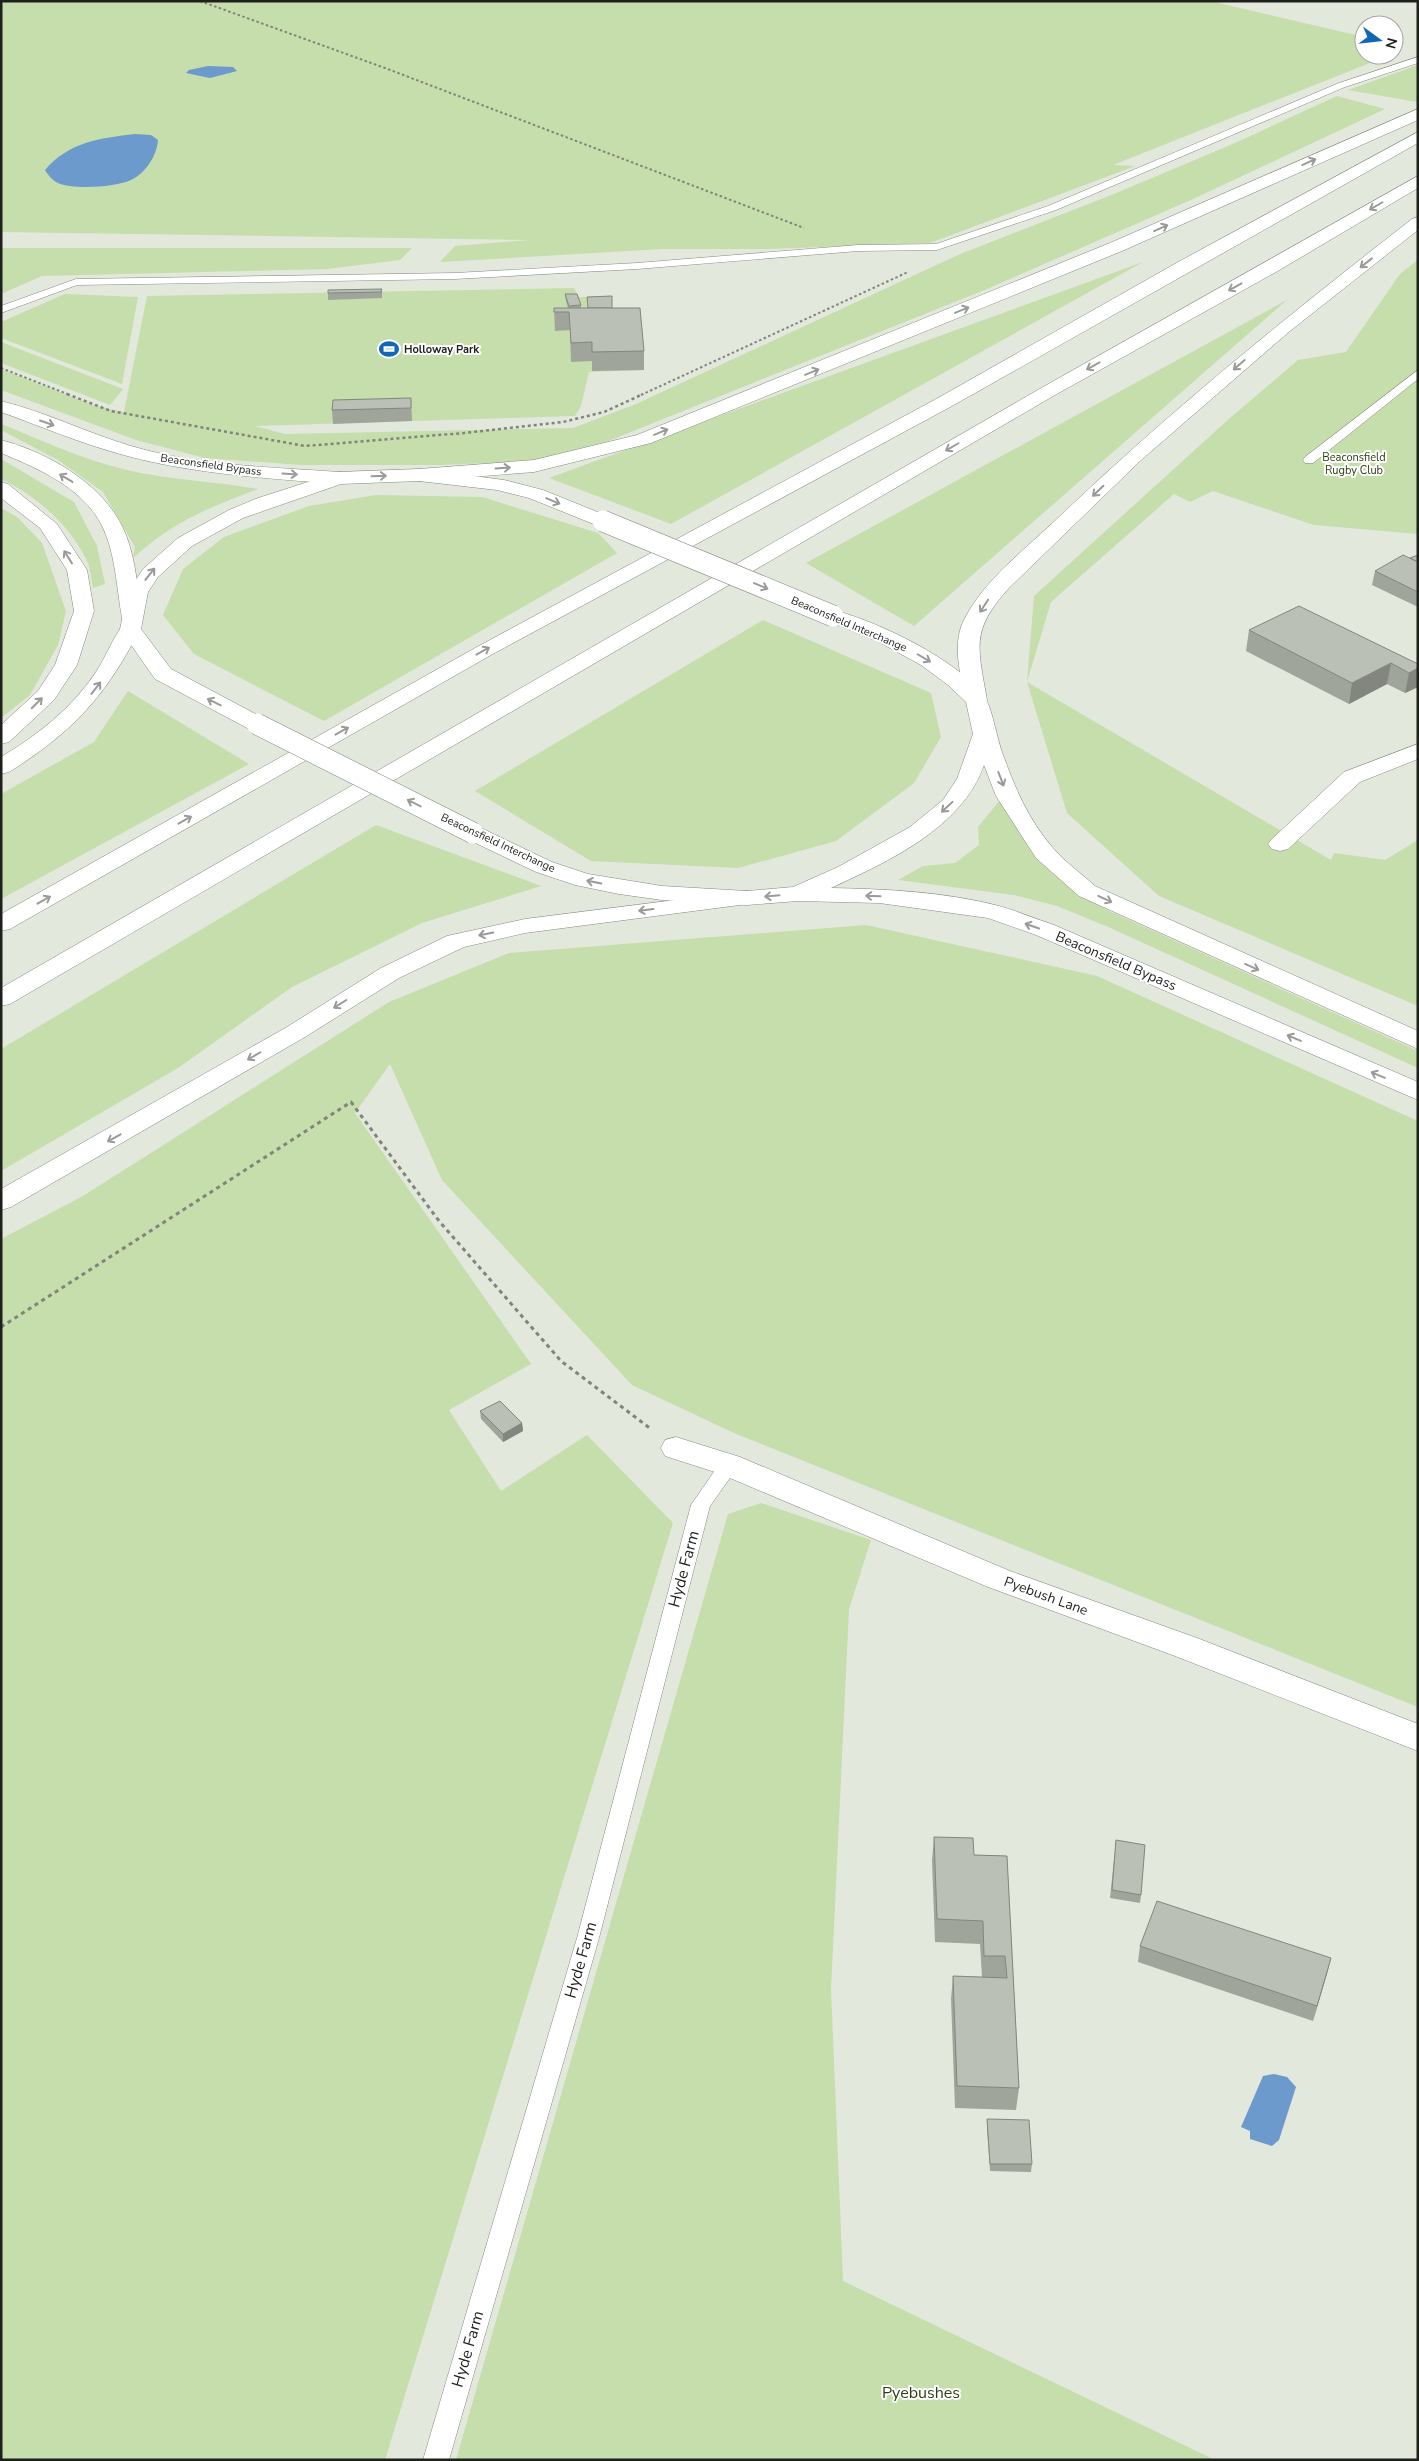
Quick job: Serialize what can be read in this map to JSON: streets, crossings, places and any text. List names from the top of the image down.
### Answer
{
  "streets": {
    "main road": ["Beaconsfield Bypass", "Beaconsfield Interchange", "Pyebush Lane"],
    "lane": ["Hyde Farm"]
  },
  "crossings": [
    ["Beaconsfield Bypass", "Beaconsfield Interchange"],
    ["Hyde Farm", "Pyebush Lane"]
  ],
  "parks": ["Beaconsfield Rugby Club", "Pyebushes"],
  "places": {
    "sports": ["Holloway Park"]
  },
  "north": "right"
}
